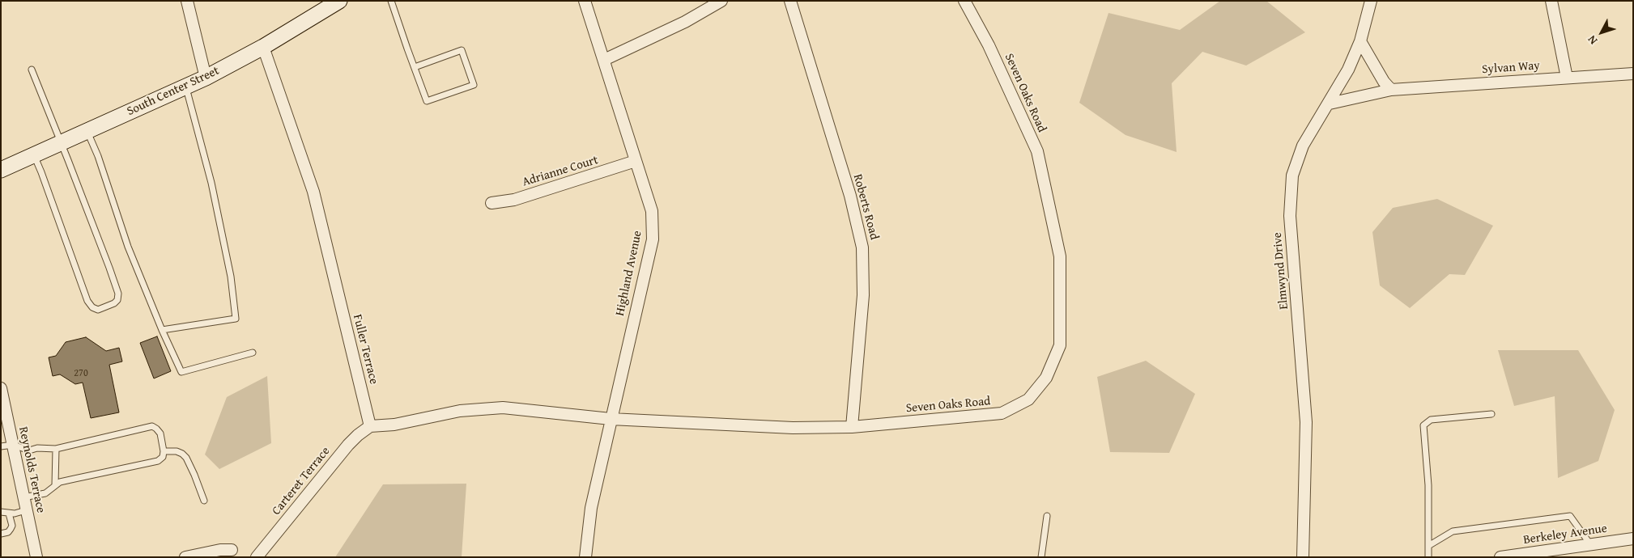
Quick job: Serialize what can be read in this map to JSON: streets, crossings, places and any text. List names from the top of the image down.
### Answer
{
  "streets": {
    "main road": ["South Center Street"],
    "street": [
      "Sylvan Way",
      "Seven Oaks Road",
      "Adrianne Court",
      "Roberts Road",
      "Elmwynd Drive",
      "Highland Avenue",
      "Fuller Terrace",
      "Reynolds Terrace",
      "Carteret Terrace",
      "Berkeley Avenue"
    ]
  },
  "crossings": [
    ["Sylvan Way", "Elmwynd Drive"],
    ["South Center Street", "Fuller Terrace"],
    ["Seven Oaks Road", "Roberts Road"],
    ["Seven Oaks Road", "Highland Avenue"],
    ["Adrianne Court", "Highland Avenue"],
    ["Fuller Terrace", "Carteret Terrace"]
  ],
  "house_numbers": ["270"],
  "north": "bottom left"
}
